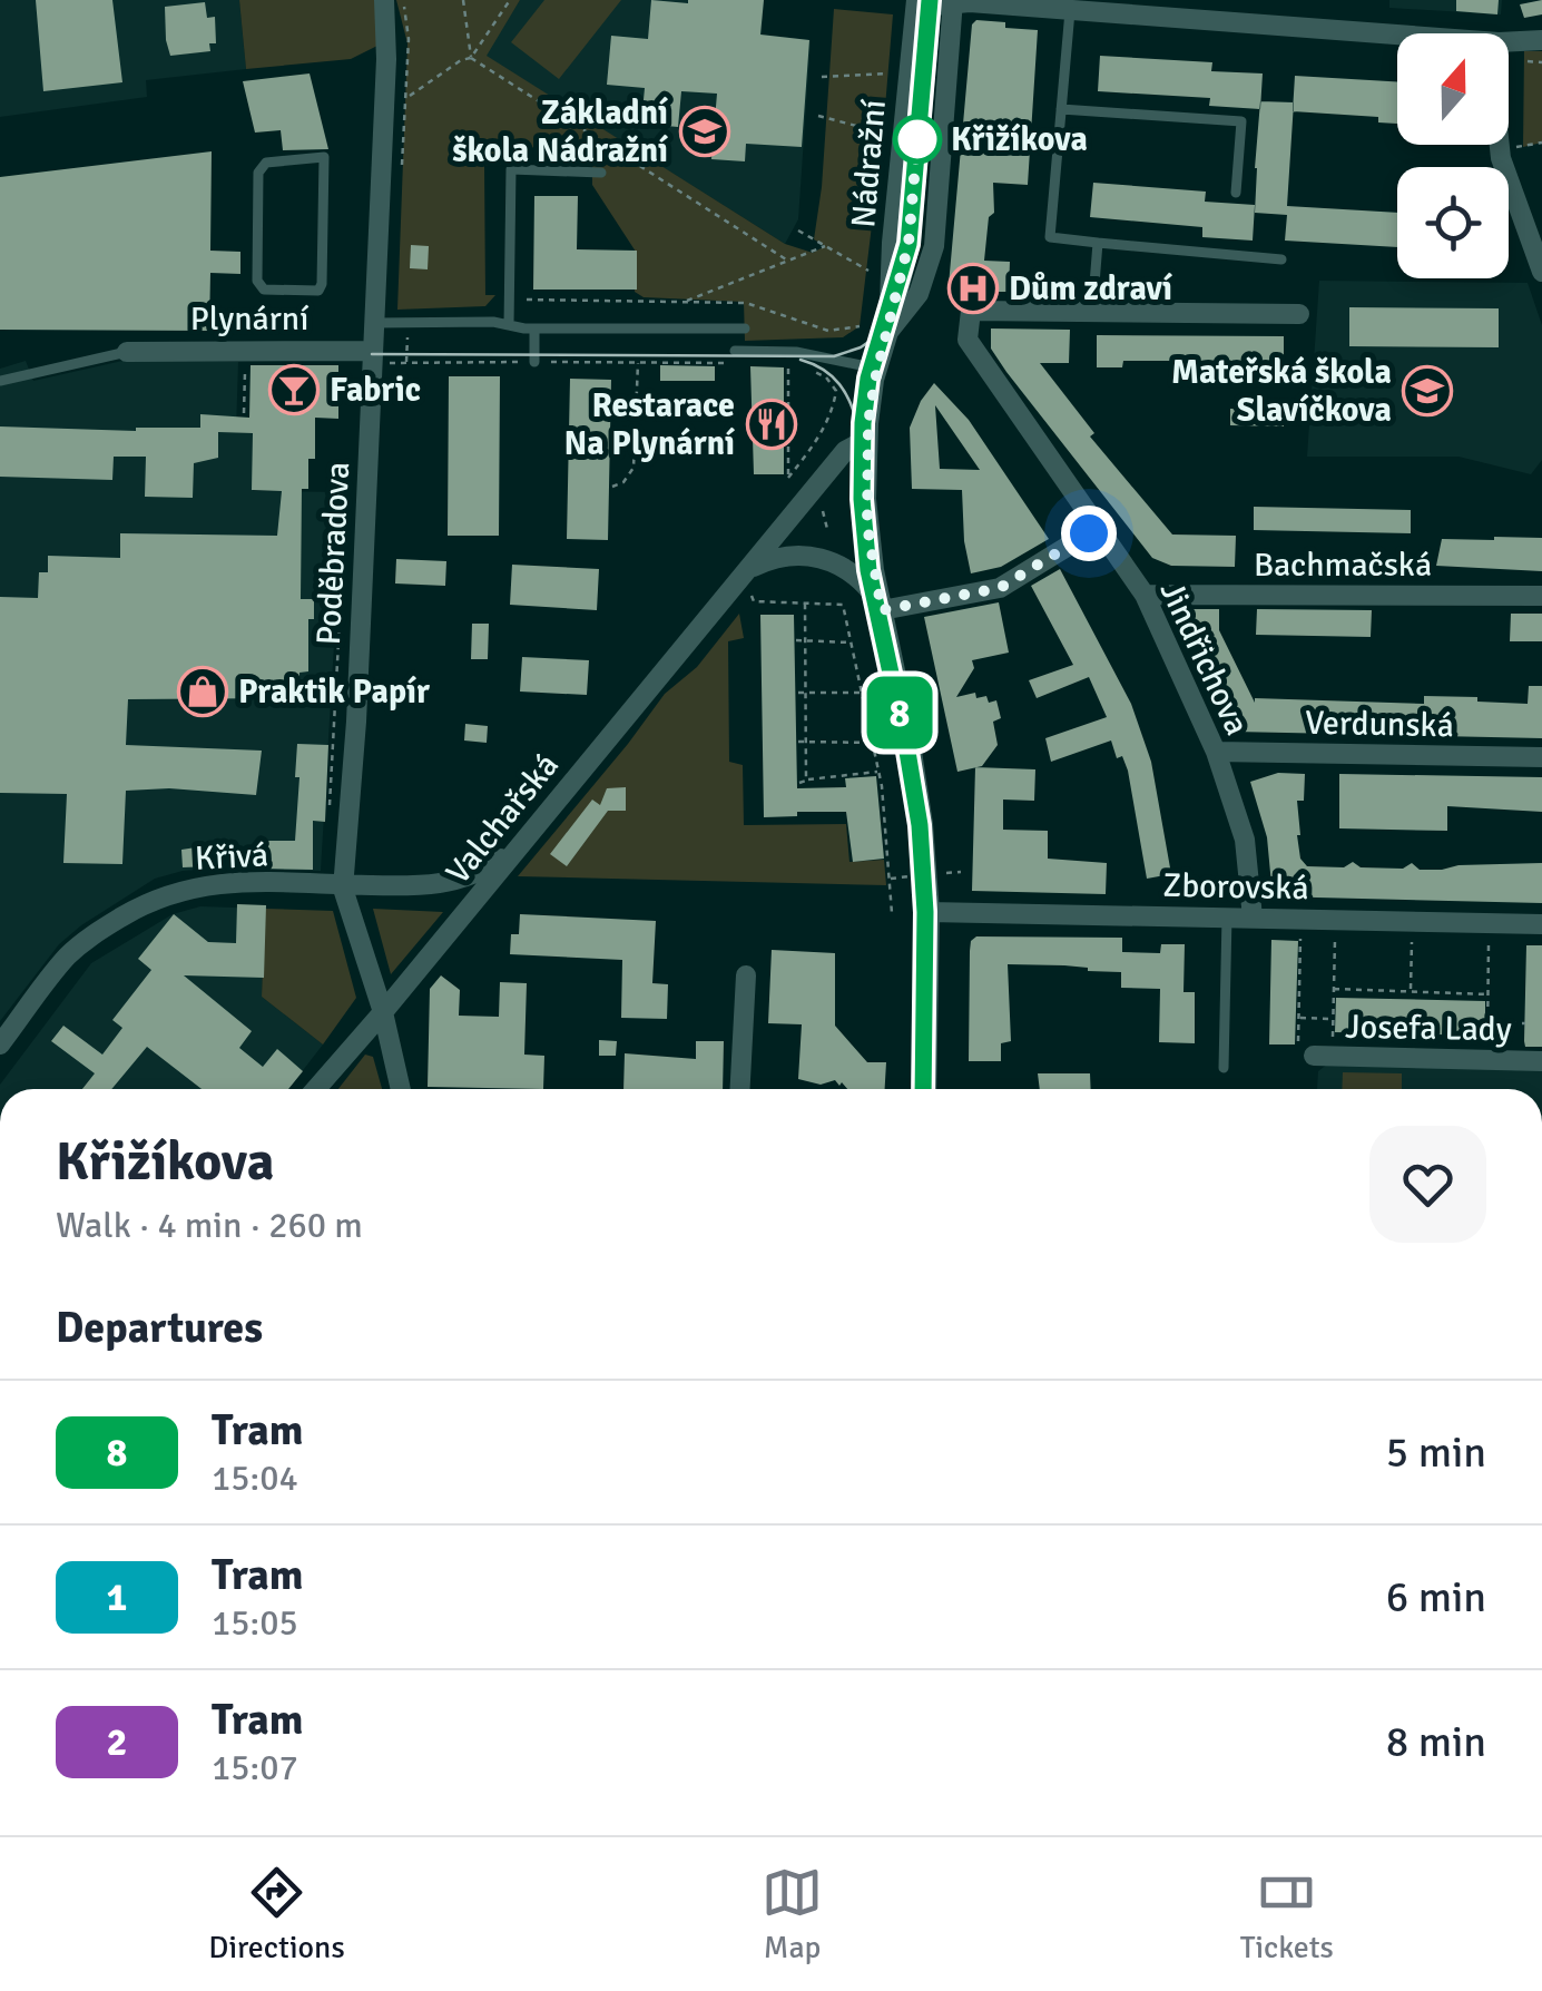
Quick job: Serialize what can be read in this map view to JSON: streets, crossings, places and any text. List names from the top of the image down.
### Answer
{
  "streets": {
    "street": [
      "Nádražní",
      "Plynární",
      "Poděbradova",
      "Bachmačská",
      "Jindřichova",
      "Verdunská",
      "Valchařská",
      "Křivá",
      "Zborovská",
      "Josefa Lady"
    ]
  },
  "crossings": [
    ["Nádražní", "Valchařská"],
    ["Nádražní", "Zborovská"],
    ["Plynární", "Poděbradova"],
    ["Poděbradova", "Valchařská"],
    ["Poděbradova", "Křivá"],
    ["Bachmačská", "Jindřichova"],
    ["Jindřichova", "Verdunská"],
    ["Jindřichova", "Zborovská"],
    ["Valchařská", "Křivá"]
  ],
  "places": {
    "school or university": ["Základní škola Nádražní", "Mateřská škola Slavíčkova"],
    "other": ["Křižíkova"],
    "hospital": ["Dům zdraví"],
    "bar": ["Fabric"],
    "restaurant": ["Restarace Na Plynární"],
    "shop": ["Praktik Papír"]
  },
  "lines": ["tram line 8"],
  "north": "top",
  "page": {
    "on_map": "8",
    "heading": [
      ["Křižíkova", "Walk · 4 min · 260 m"],
      "Departures"
    ],
    "list": [
      {
        "mark": "8",
        "name": "Tram",
        "note": "15:04",
        "value": "5 min"
      },
      {
        "mark": "1",
        "name": "Tram",
        "note": "15:05",
        "value": "6 min"
      },
      {
        "mark": "2",
        "name": "Tram",
        "note": "15:07",
        "value": "8 min"
      }
    ],
    "tabs": ["Directions", "Map", "Tickets"]
  }
}
